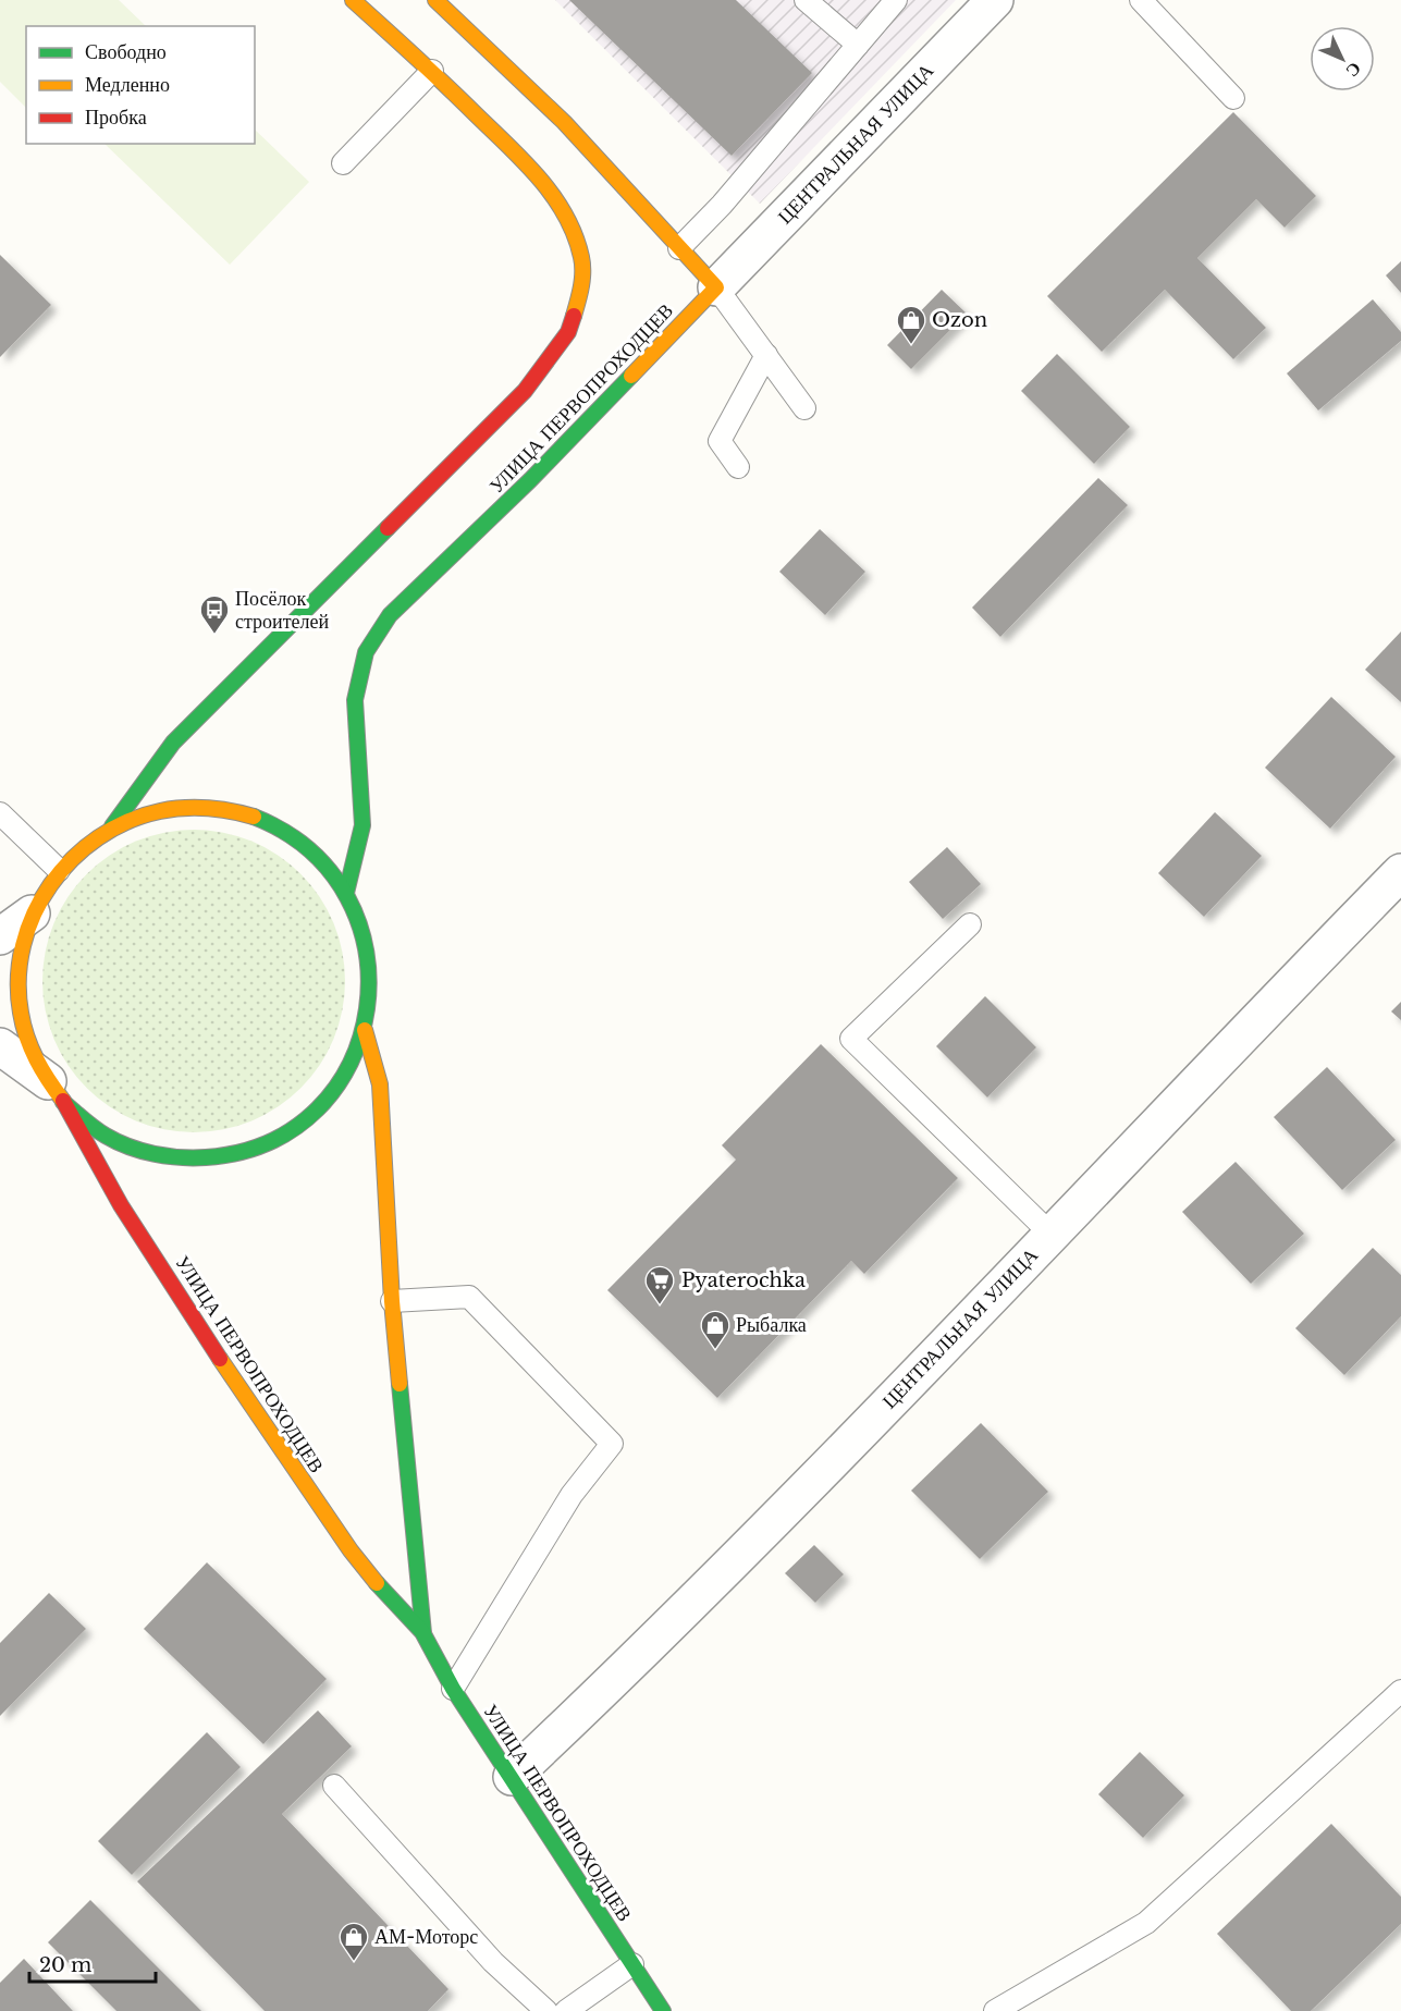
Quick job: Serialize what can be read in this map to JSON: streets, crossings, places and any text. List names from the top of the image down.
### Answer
{
  "streets": {
    "street": ["ЦЕНТРАЛЬНАЯ УЛИЦА", "УЛИЦА ПЕРВОПРОХОДЦЕВ"]
  },
  "crossings": [
    ["ЦЕНТРАЛЬНАЯ УЛИЦА", "УЛИЦА ПЕРВОПРОХОДЦЕВ"]
  ],
  "places": {
    "shop": ["Ozon", "Рыбалка", "АМ-Моторс"],
    "bus stop": ["Посёлок строителей"],
    "supermarket": ["Pyaterochka"]
  },
  "legend": ["Свободно", "Медленно", "Пробка"],
  "scale_bar": "20 m",
  "north": "bottom right"
}
